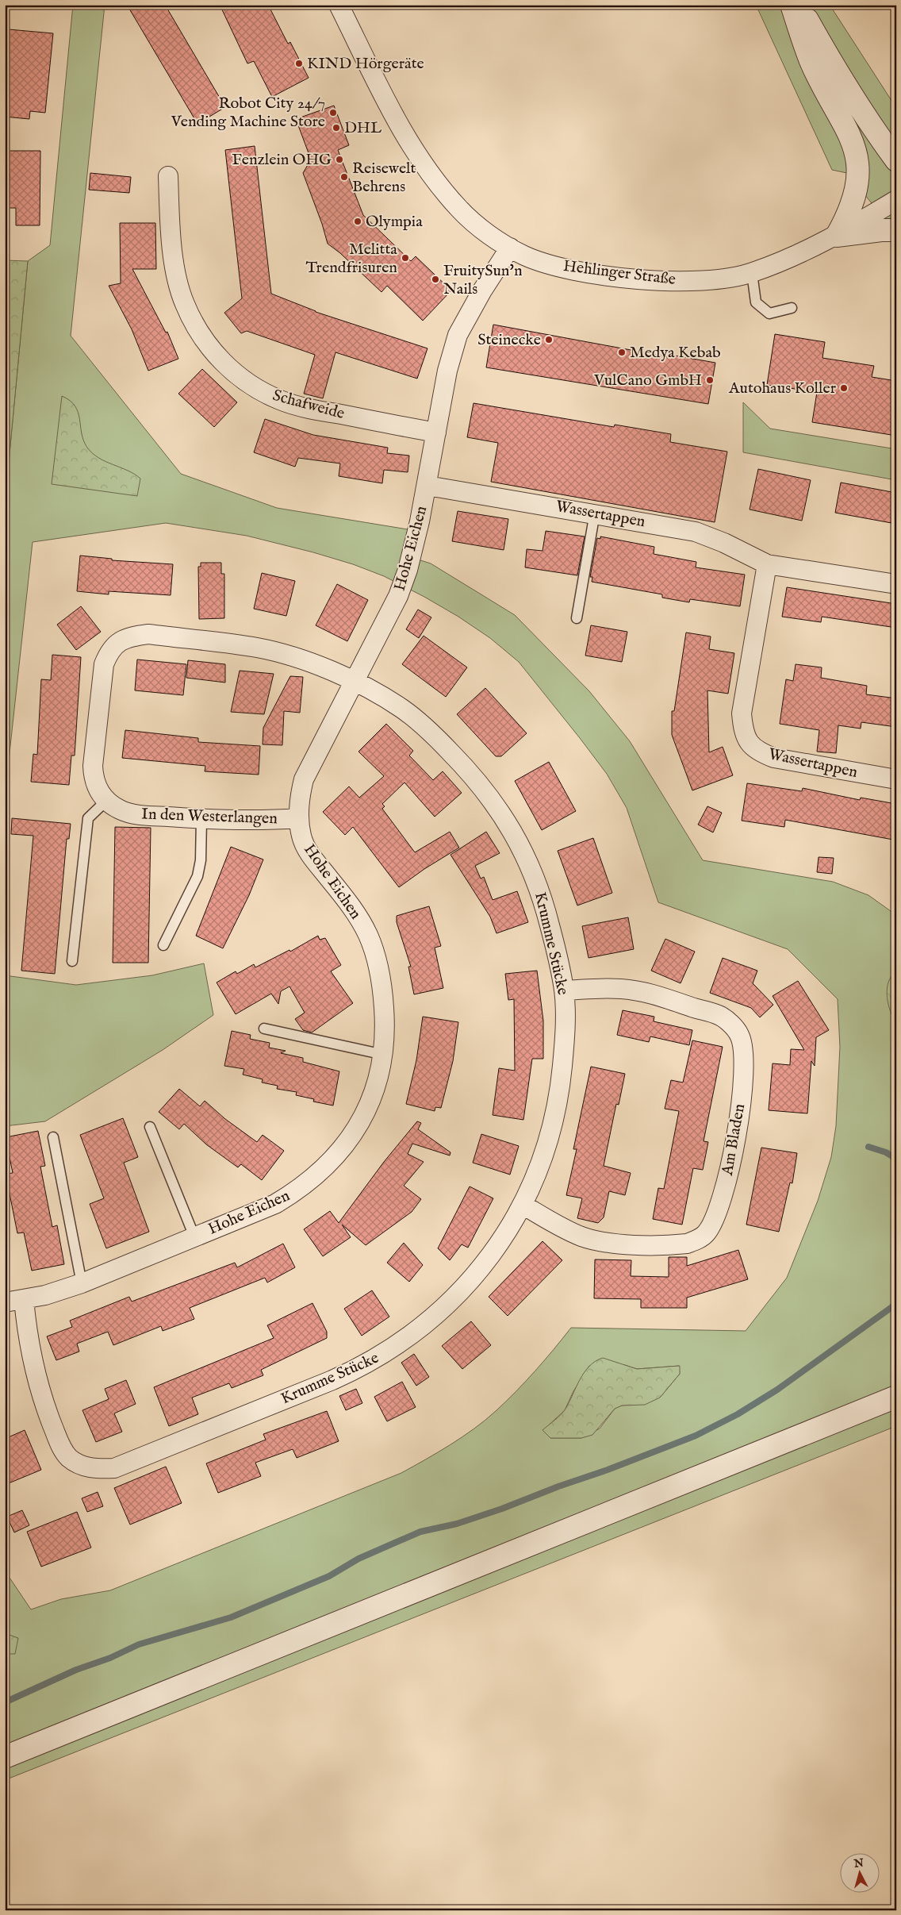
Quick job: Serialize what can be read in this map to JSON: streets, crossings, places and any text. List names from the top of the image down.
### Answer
{
  "streets": {
    "street": [
      "Hehlinger Straße",
      "Schafweide",
      "Wassertappen",
      "Hohe Eichen",
      "In den Westerlangen",
      "Krumme Stücke",
      "Am Bladen"
    ]
  },
  "crossings": [
    ["Hehlinger Straße", "Hohe Eichen"],
    ["Schafweide", "Hohe Eichen"],
    ["Wassertappen", "Hohe Eichen"],
    ["Hohe Eichen", "In den Westerlangen"],
    ["Hohe Eichen", "Krumme Stücke"],
    ["In den Westerlangen", "Krumme Stücke"],
    ["Krumme Stücke", "Am Bladen"]
  ],
  "places": [
    "KIND Hörgeräte",
    "Robot City 24/7 Vending Machine Store",
    "DHL",
    "Fenzlein OHG",
    "Reisewelt Behrens",
    "Olympia",
    "Melitta Trendfrisuren",
    "FruitySun'n Nails",
    "Steinecke",
    "Medya Kebab",
    "VulCano GmbH",
    "Autohaus Koller"
  ],
  "north": "top"
}
